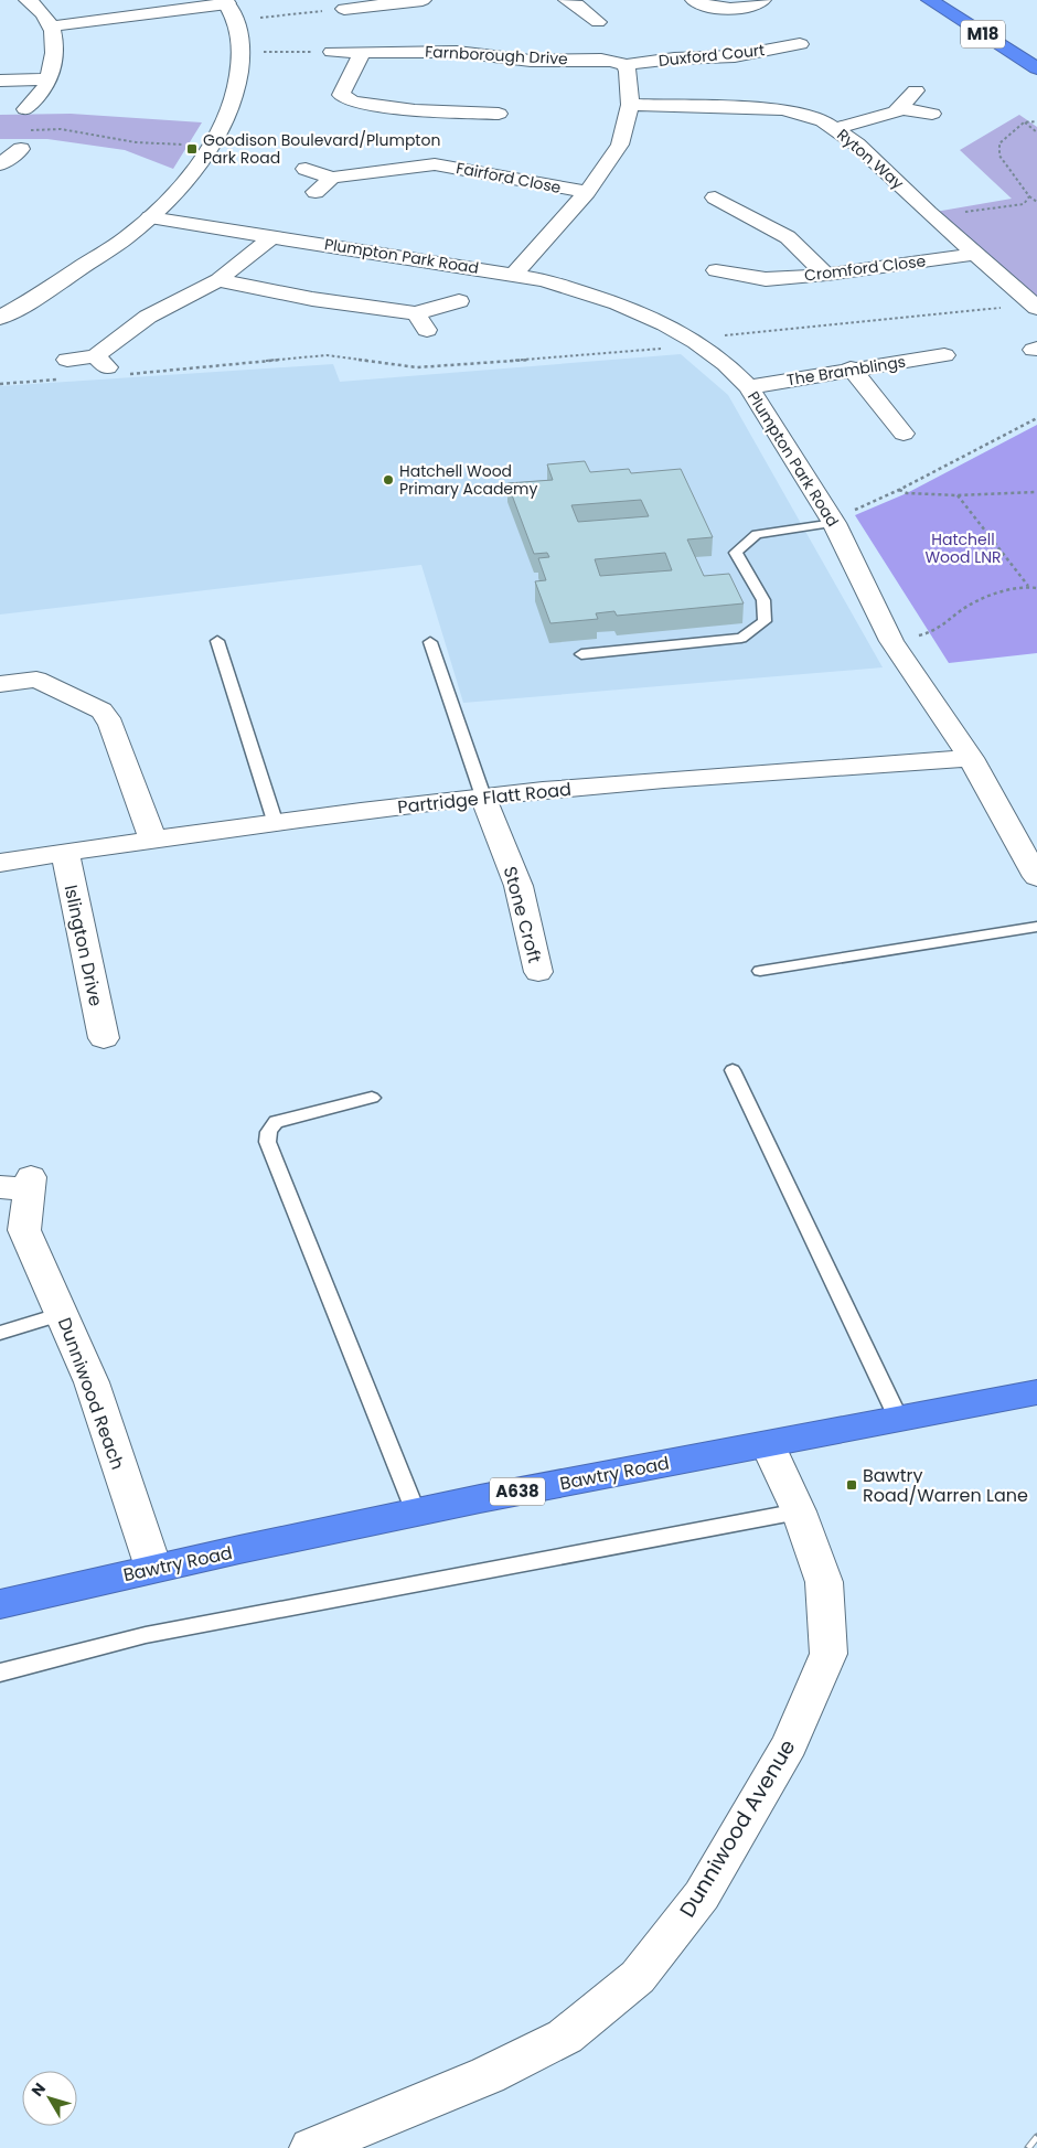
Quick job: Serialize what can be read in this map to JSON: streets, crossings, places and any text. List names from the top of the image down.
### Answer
{
  "streets": {
    "highway": ["M18", "Bawtry Road", "A638"],
    "street": [
      "Farnborough Drive",
      "Duxford Court",
      "Ryton Way",
      "Fairford Close",
      "Plumpton Park Road",
      "Cromford Close",
      "The Bramblings",
      "Partridge Flatt Road",
      "Stone Croft",
      "Islington Drive",
      "Dunniwood Reach",
      "Dunniwood Avenue"
    ]
  },
  "crossings": [
    ["Farnborough Drive", "Duxford Court"],
    ["Ryton Way", "Cromford Close"],
    ["Plumpton Park Road", "The Bramblings"],
    ["Plumpton Park Road", "Partridge Flatt Road"],
    ["Partridge Flatt Road", "Stone Croft"],
    ["Partridge Flatt Road", "Islington Drive"],
    ["Dunniwood Reach", "Bawtry Road"],
    ["Bawtry Road", "Dunniwood Avenue"]
  ],
  "parks": ["Hatchell Wood LNR"],
  "places": {
    "transit": ["Goodison Boulevard/Plumpton Park Road", "Bawtry Road/Warren Lane"],
    "other": ["Hatchell Wood Primary Academy"]
  },
  "north": "top left"
}
